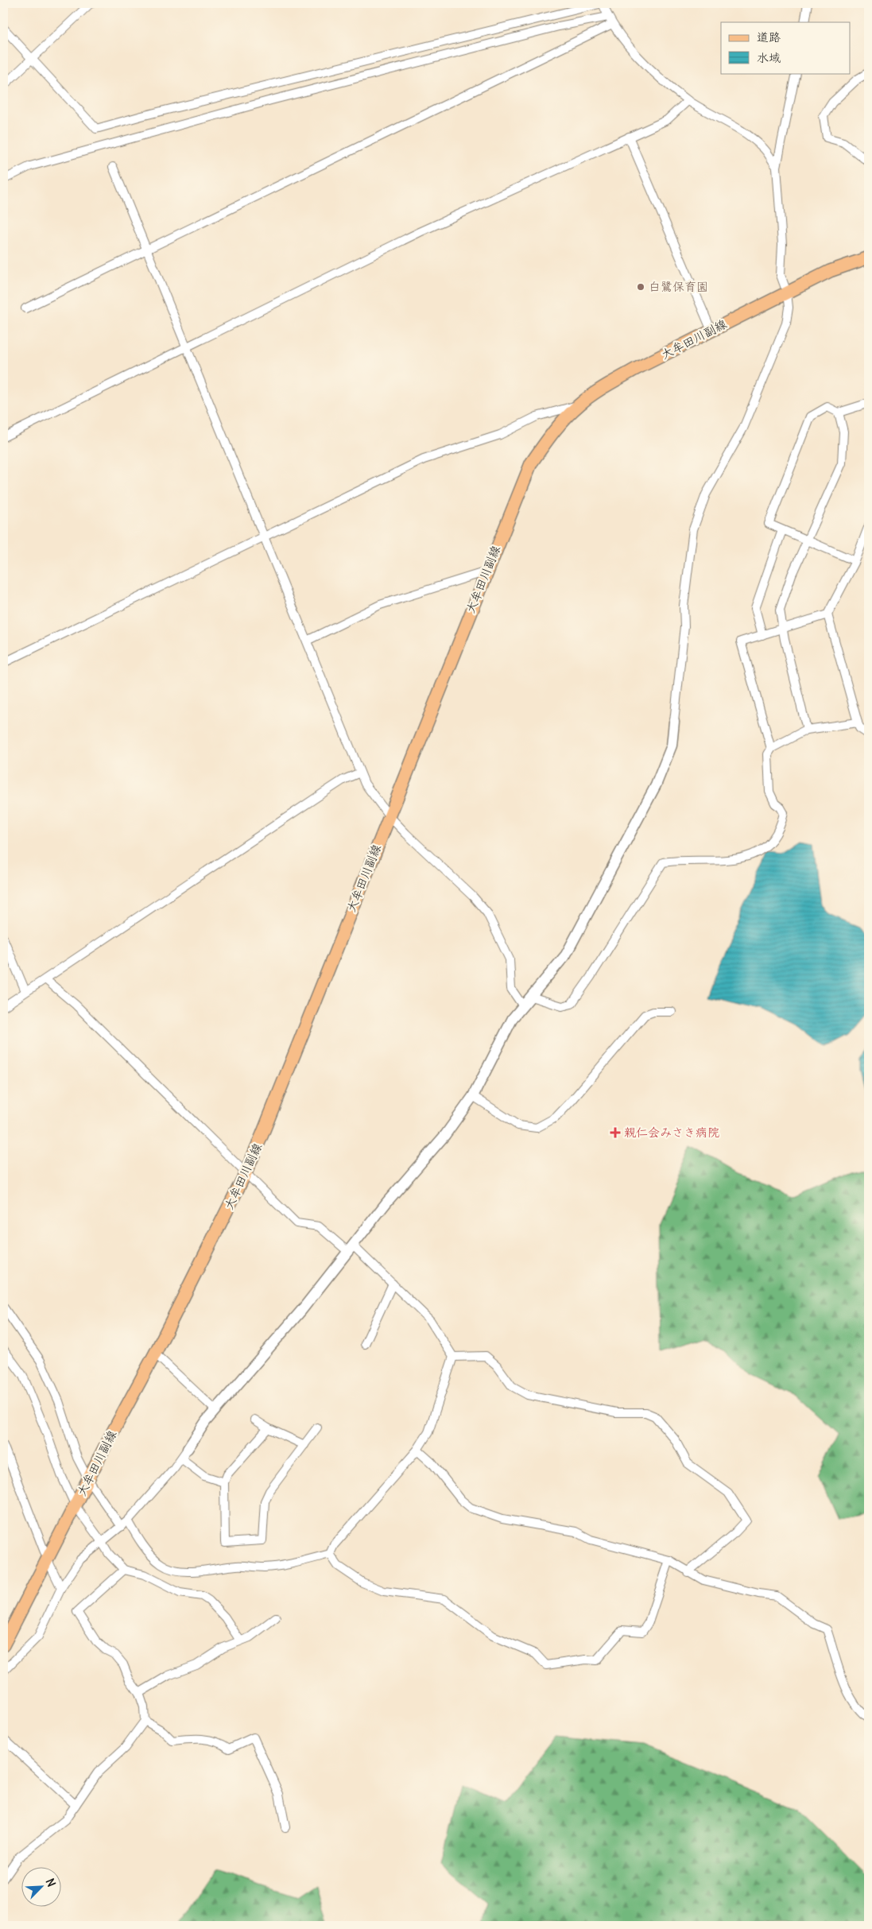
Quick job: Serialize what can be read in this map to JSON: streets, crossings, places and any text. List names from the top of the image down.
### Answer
{
  "streets": {
    "main road": ["大牟田川副線"]
  },
  "places": {
    "other": ["白鷺保育園"],
    "health": ["親仁会みさき病院"]
  },
  "legend": ["道路", "水域"],
  "north": "top right"
}
